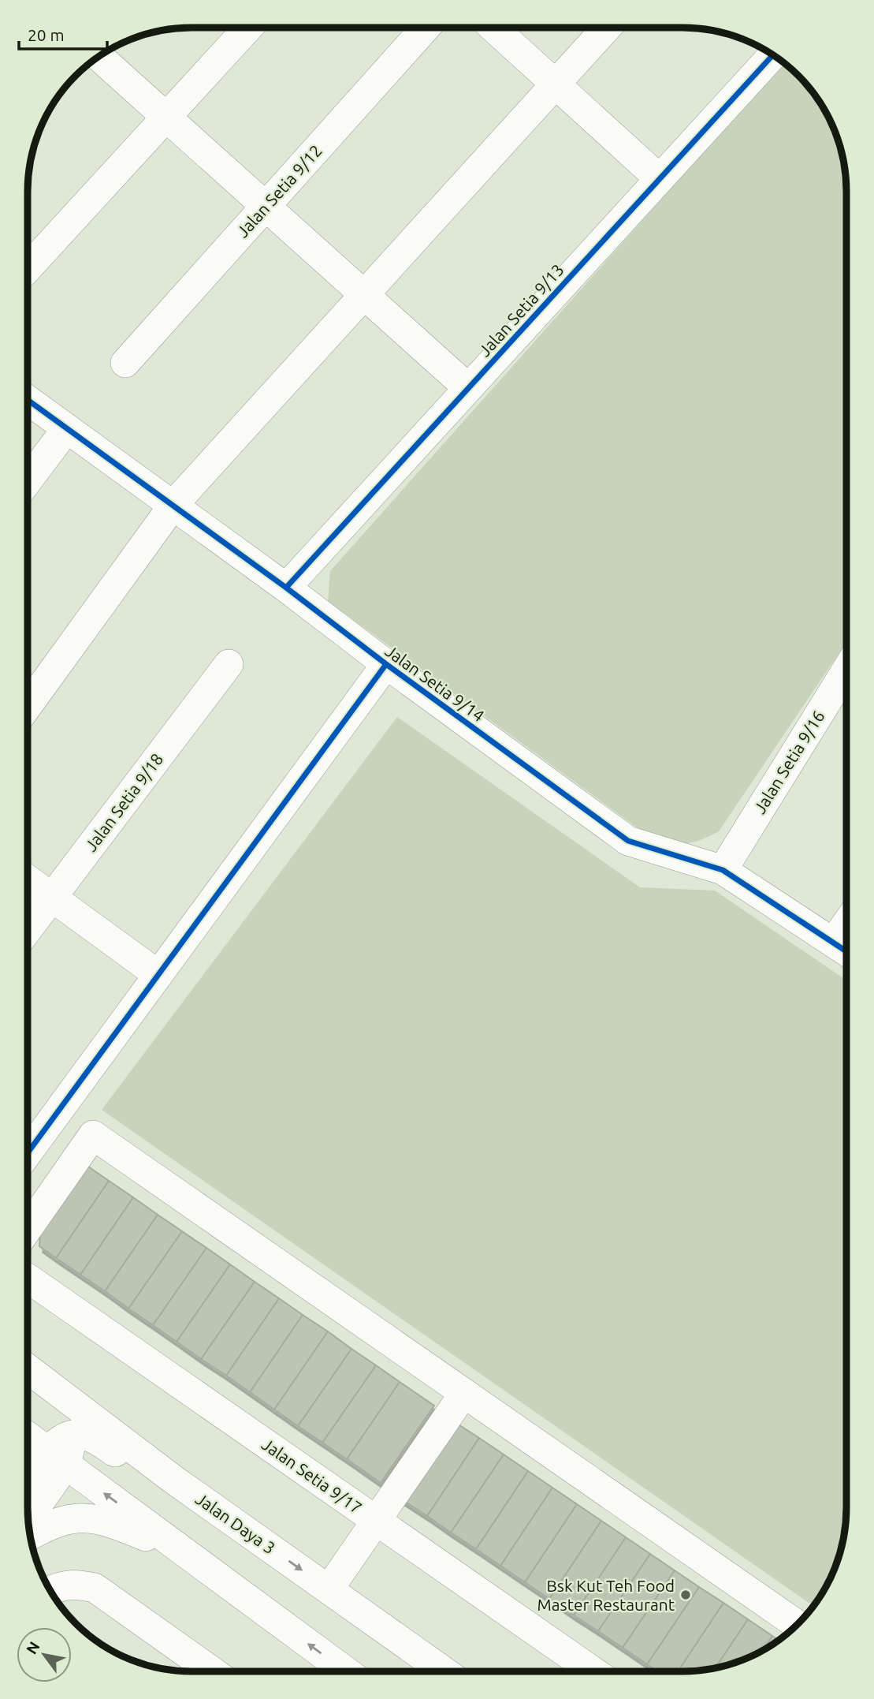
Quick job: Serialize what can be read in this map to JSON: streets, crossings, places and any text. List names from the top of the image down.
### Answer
{
  "streets": {
    "street": [
      "Jalan Setia 9/12",
      "Jalan Setia 9/13",
      "Jalan Setia 9/14",
      "Jalan Setia 9/16",
      "Jalan Setia 9/18",
      "Jalan Setia 9/17",
      "Jalan Daya 3"
    ]
  },
  "crossings": [
    ["Jalan Setia 9/13", "Jalan Setia 9/14"],
    ["Jalan Setia 9/14", "Jalan Setia 9/16"]
  ],
  "places": ["Bsk Kut Teh Food Master Restaurant"],
  "scale_bar": "20 m",
  "north": "top left"
}
